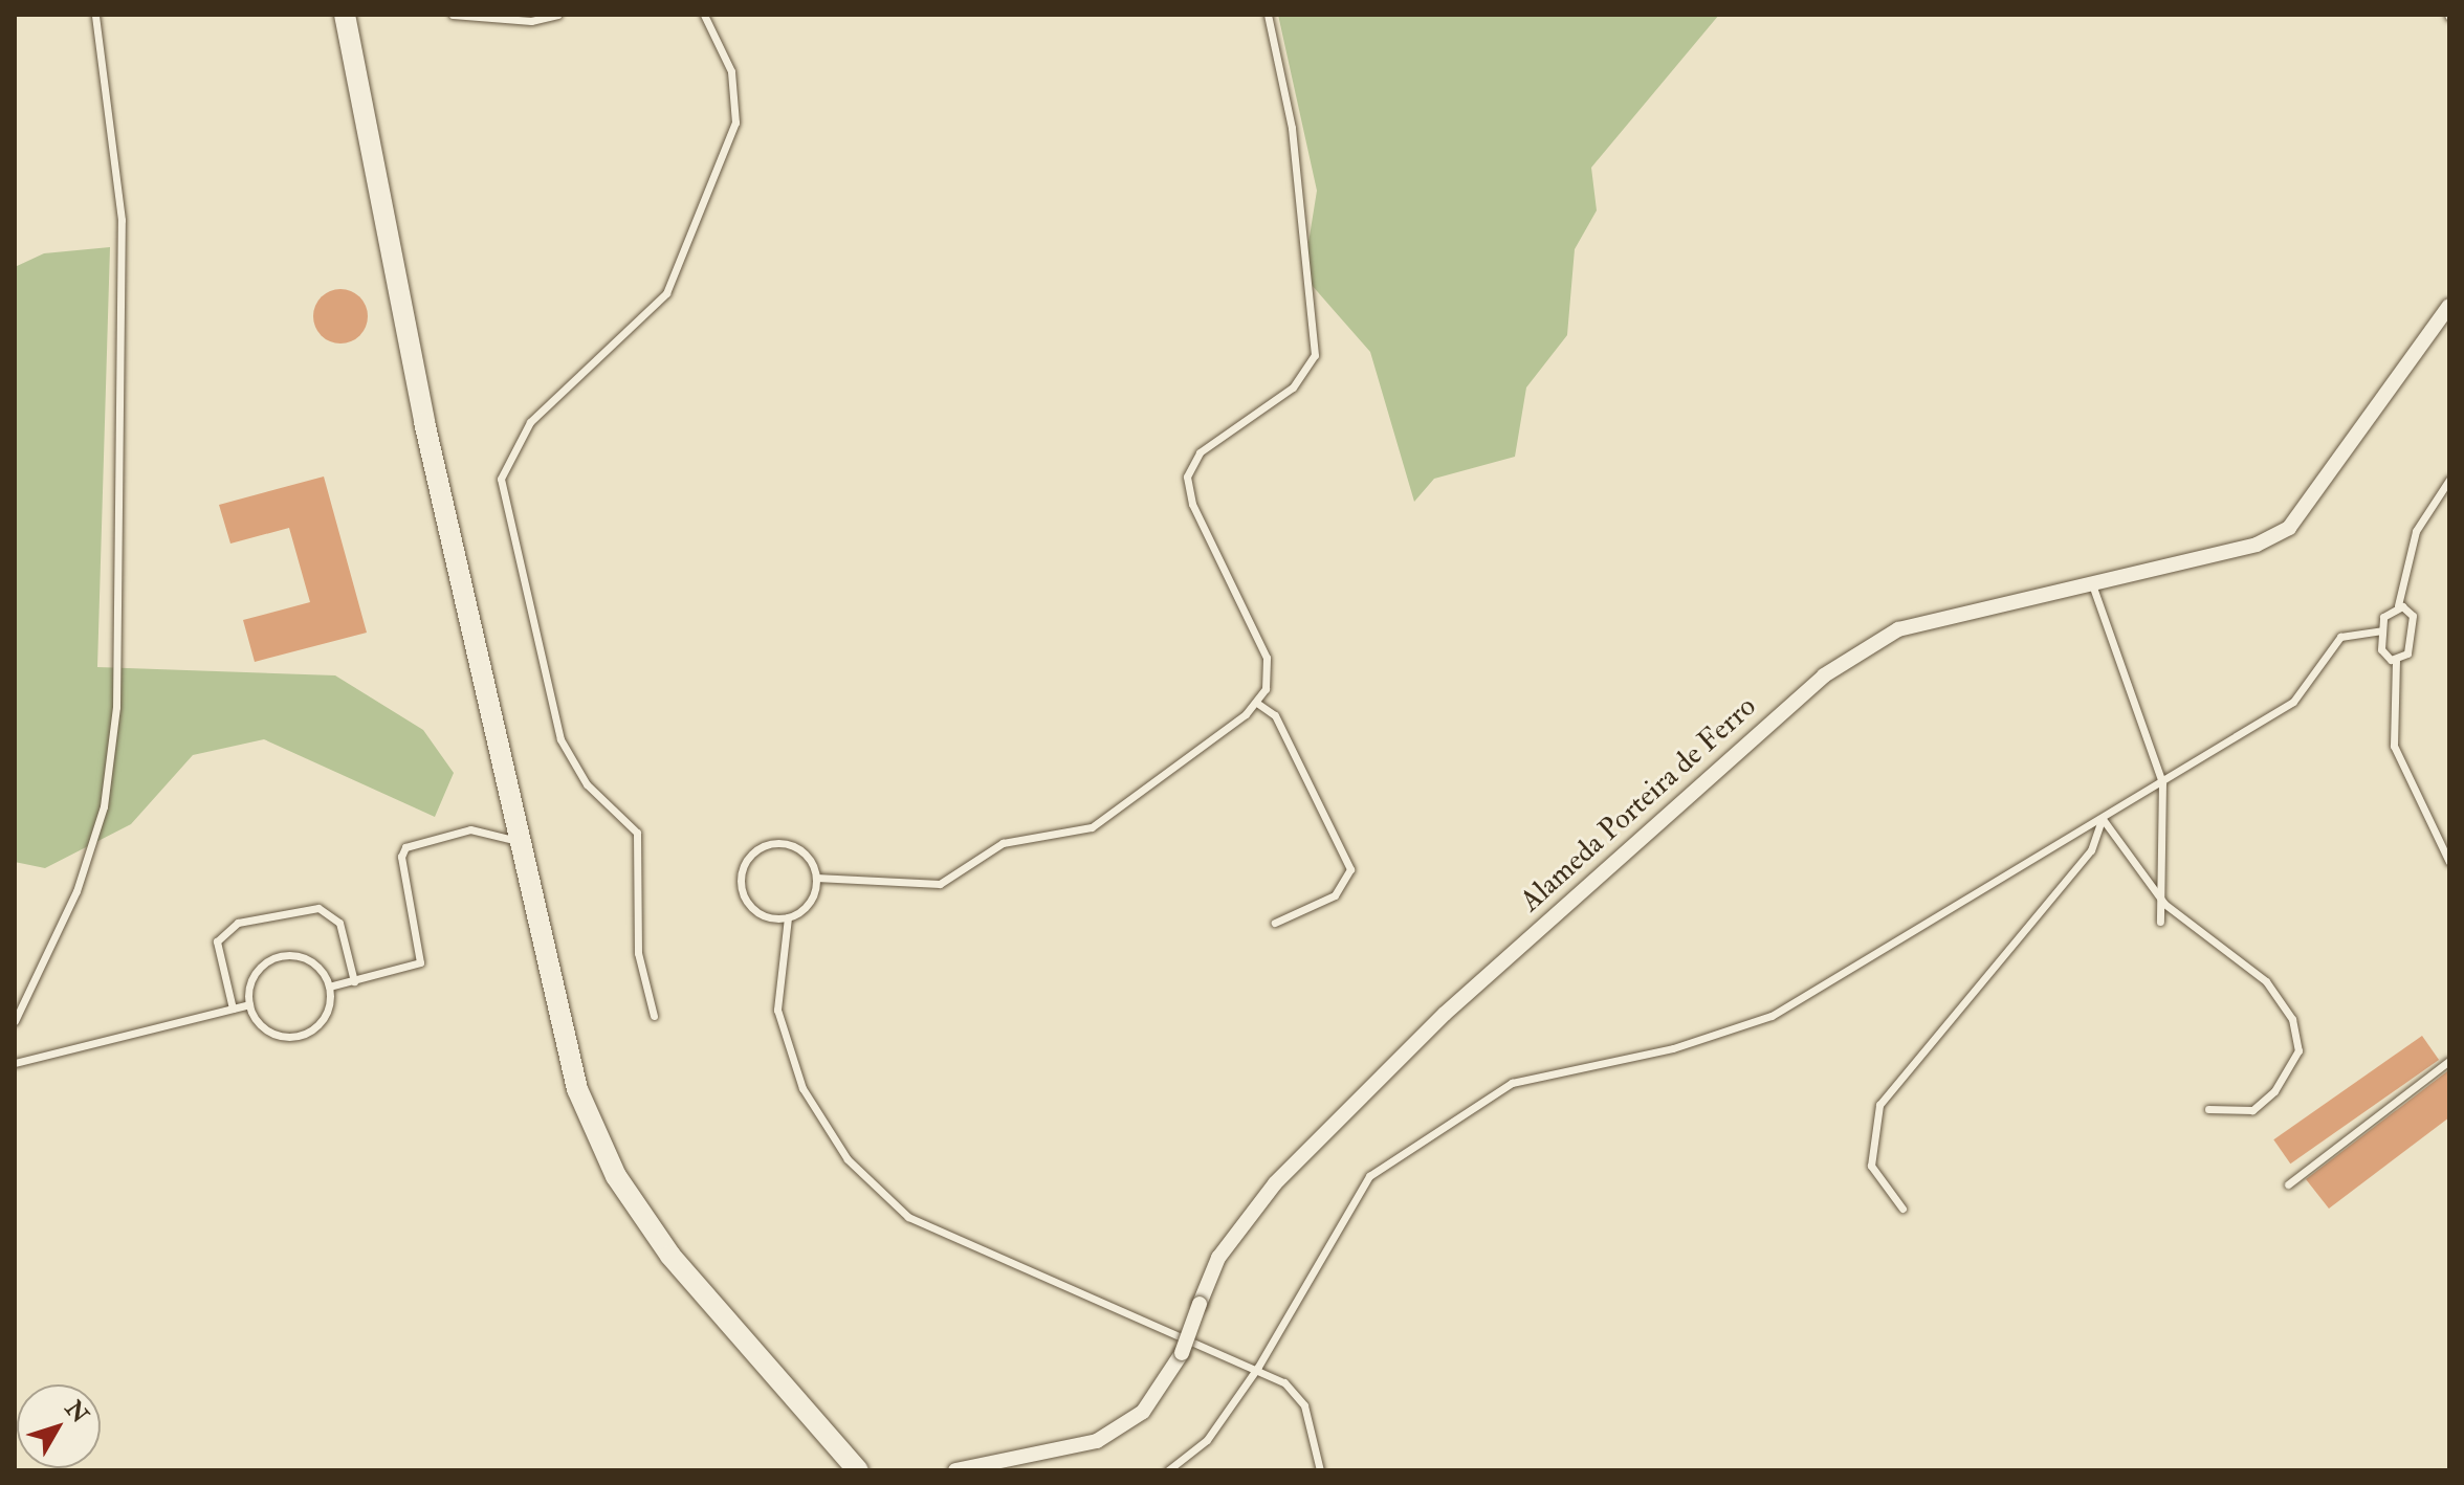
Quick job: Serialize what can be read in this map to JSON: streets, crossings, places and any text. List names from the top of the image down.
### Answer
{
  "streets": {
    "street": ["Alameda Porteira de Ferro"]
  },
  "north": "top right"
}
